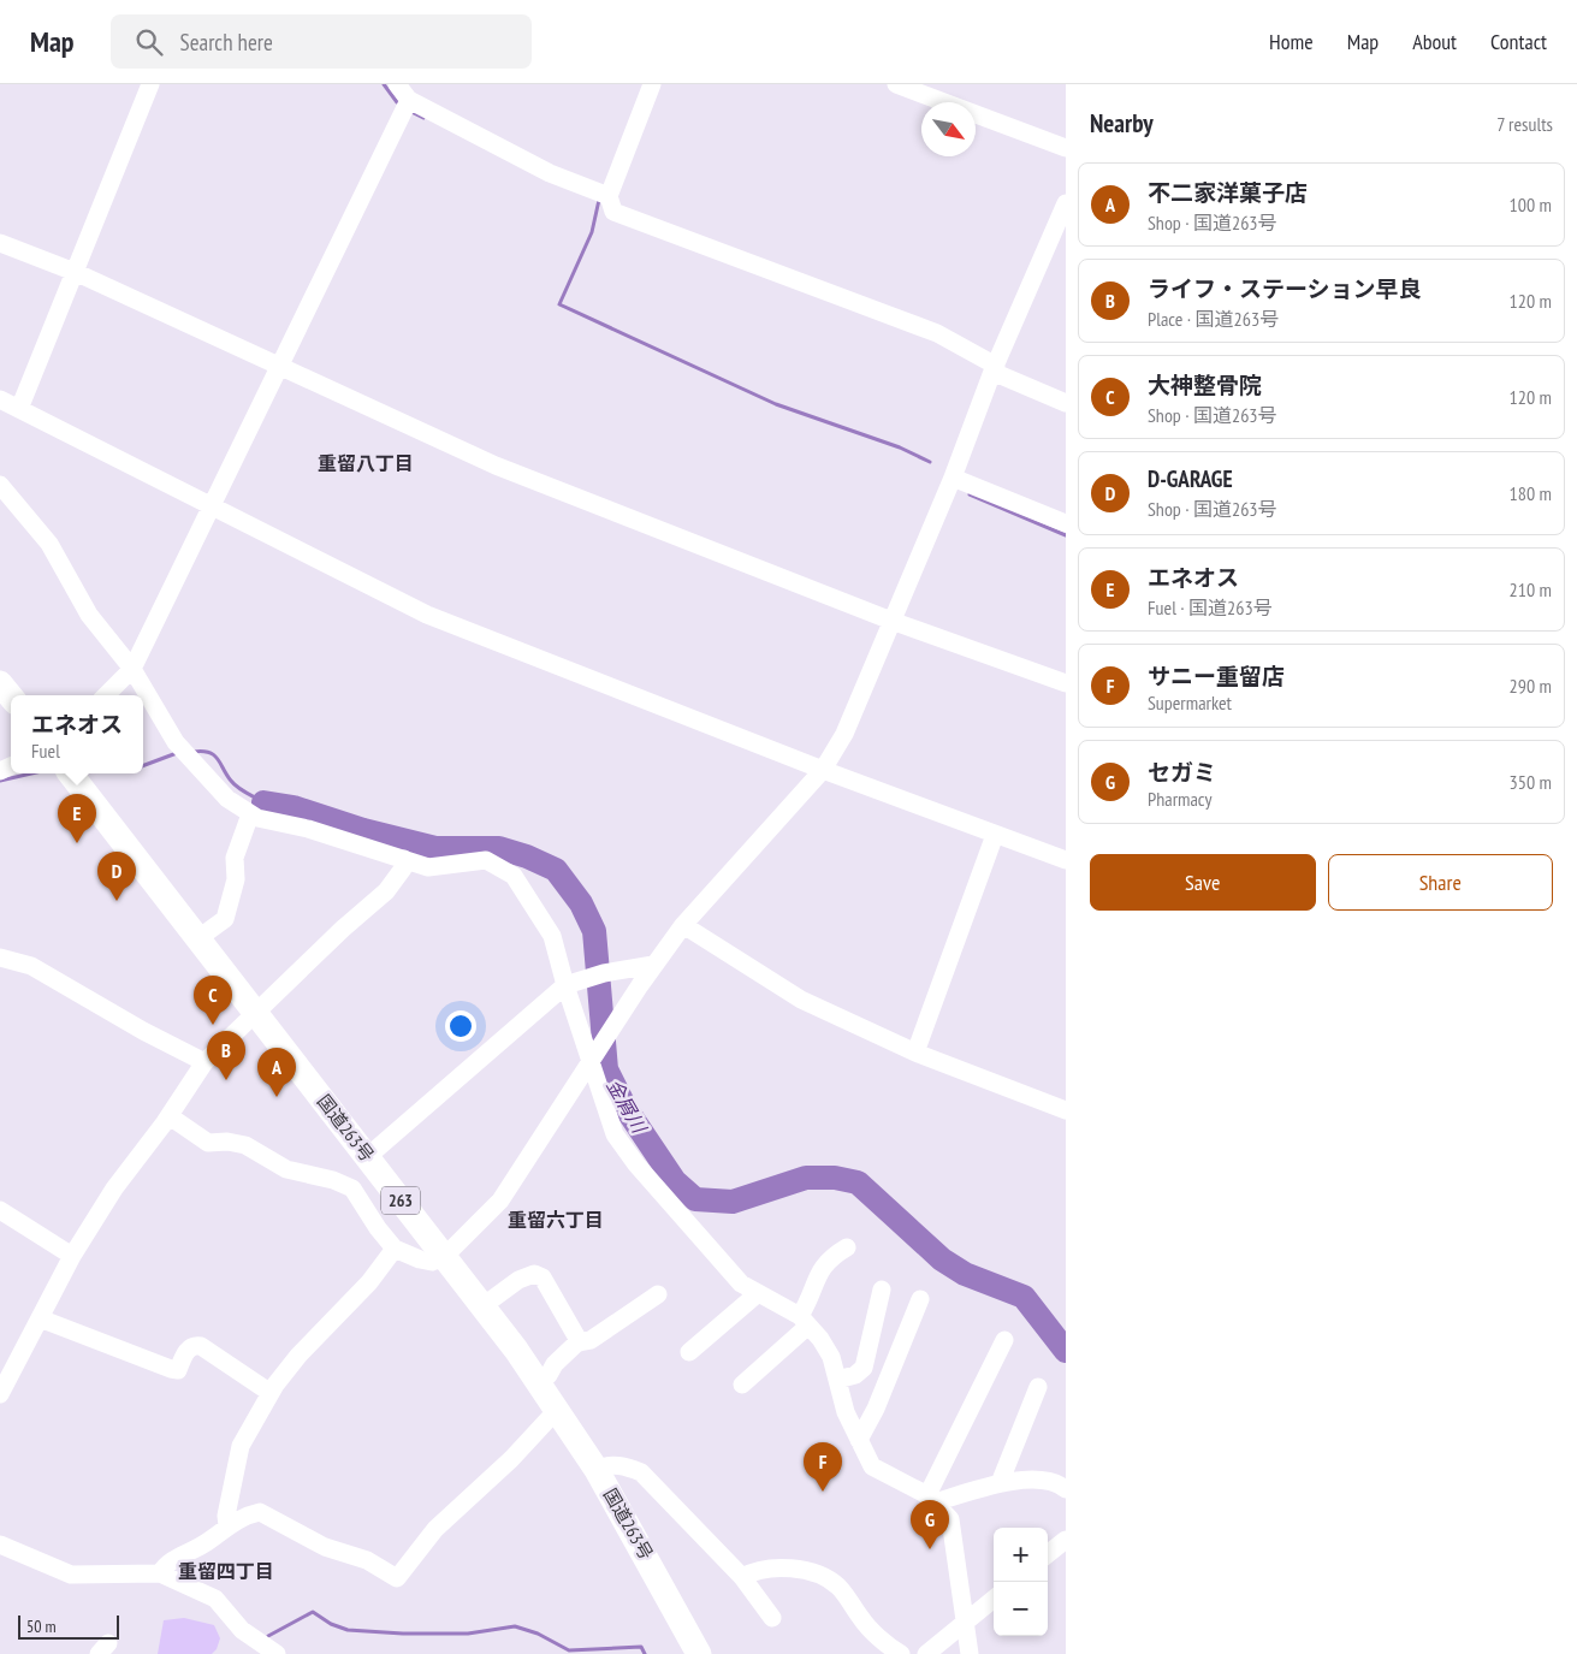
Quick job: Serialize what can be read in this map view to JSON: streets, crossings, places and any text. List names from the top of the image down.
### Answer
{
  "streets": {
    "highway": ["国道263号", "263"]
  },
  "districts": ["重留八丁目", "重留六丁目", "重留四丁目"],
  "water": ["金屑川"],
  "scale_bar": "50 m",
  "north": "bottom right",
  "page": {
    "header": "Map",
    "search": "Search here",
    "nav": [
      "Home",
      "Map",
      "About",
      "Contact"
    ],
    "heading": ["Nearby", "7 results"],
    "list": [
      {
        "mark": "A",
        "name": "不二家洋菓子店",
        "note": "Shop · 国道263号",
        "value": "100 m"
      },
      {
        "mark": "B",
        "name": "ライフ・ステーション早良",
        "note": "Place · 国道263号",
        "value": "120 m"
      },
      {
        "mark": "C",
        "name": "大神整骨院",
        "note": "Shop · 国道263号",
        "value": "120 m"
      },
      {
        "mark": "D",
        "name": "D-GARAGE",
        "note": "Shop · 国道263号",
        "value": "180 m"
      },
      {
        "mark": "E",
        "name": "エネオス",
        "note": "Fuel · 国道263号",
        "value": "210 m"
      },
      {
        "mark": "F",
        "name": "サニー重留店",
        "note": "Supermarket",
        "value": "290 m"
      },
      {
        "mark": "G",
        "name": "セガミ",
        "note": "Pharmacy",
        "value": "350 m"
      }
    ],
    "popup": ["エネオス", "Fuel"],
    "pins": [
      "E",
      "D",
      "C",
      "B",
      "A",
      "F",
      "G"
    ],
    "buttons": ["Save", "Share"],
    "map_buttons": ["+", "−"],
    "scale": "50 m"
  }
}
